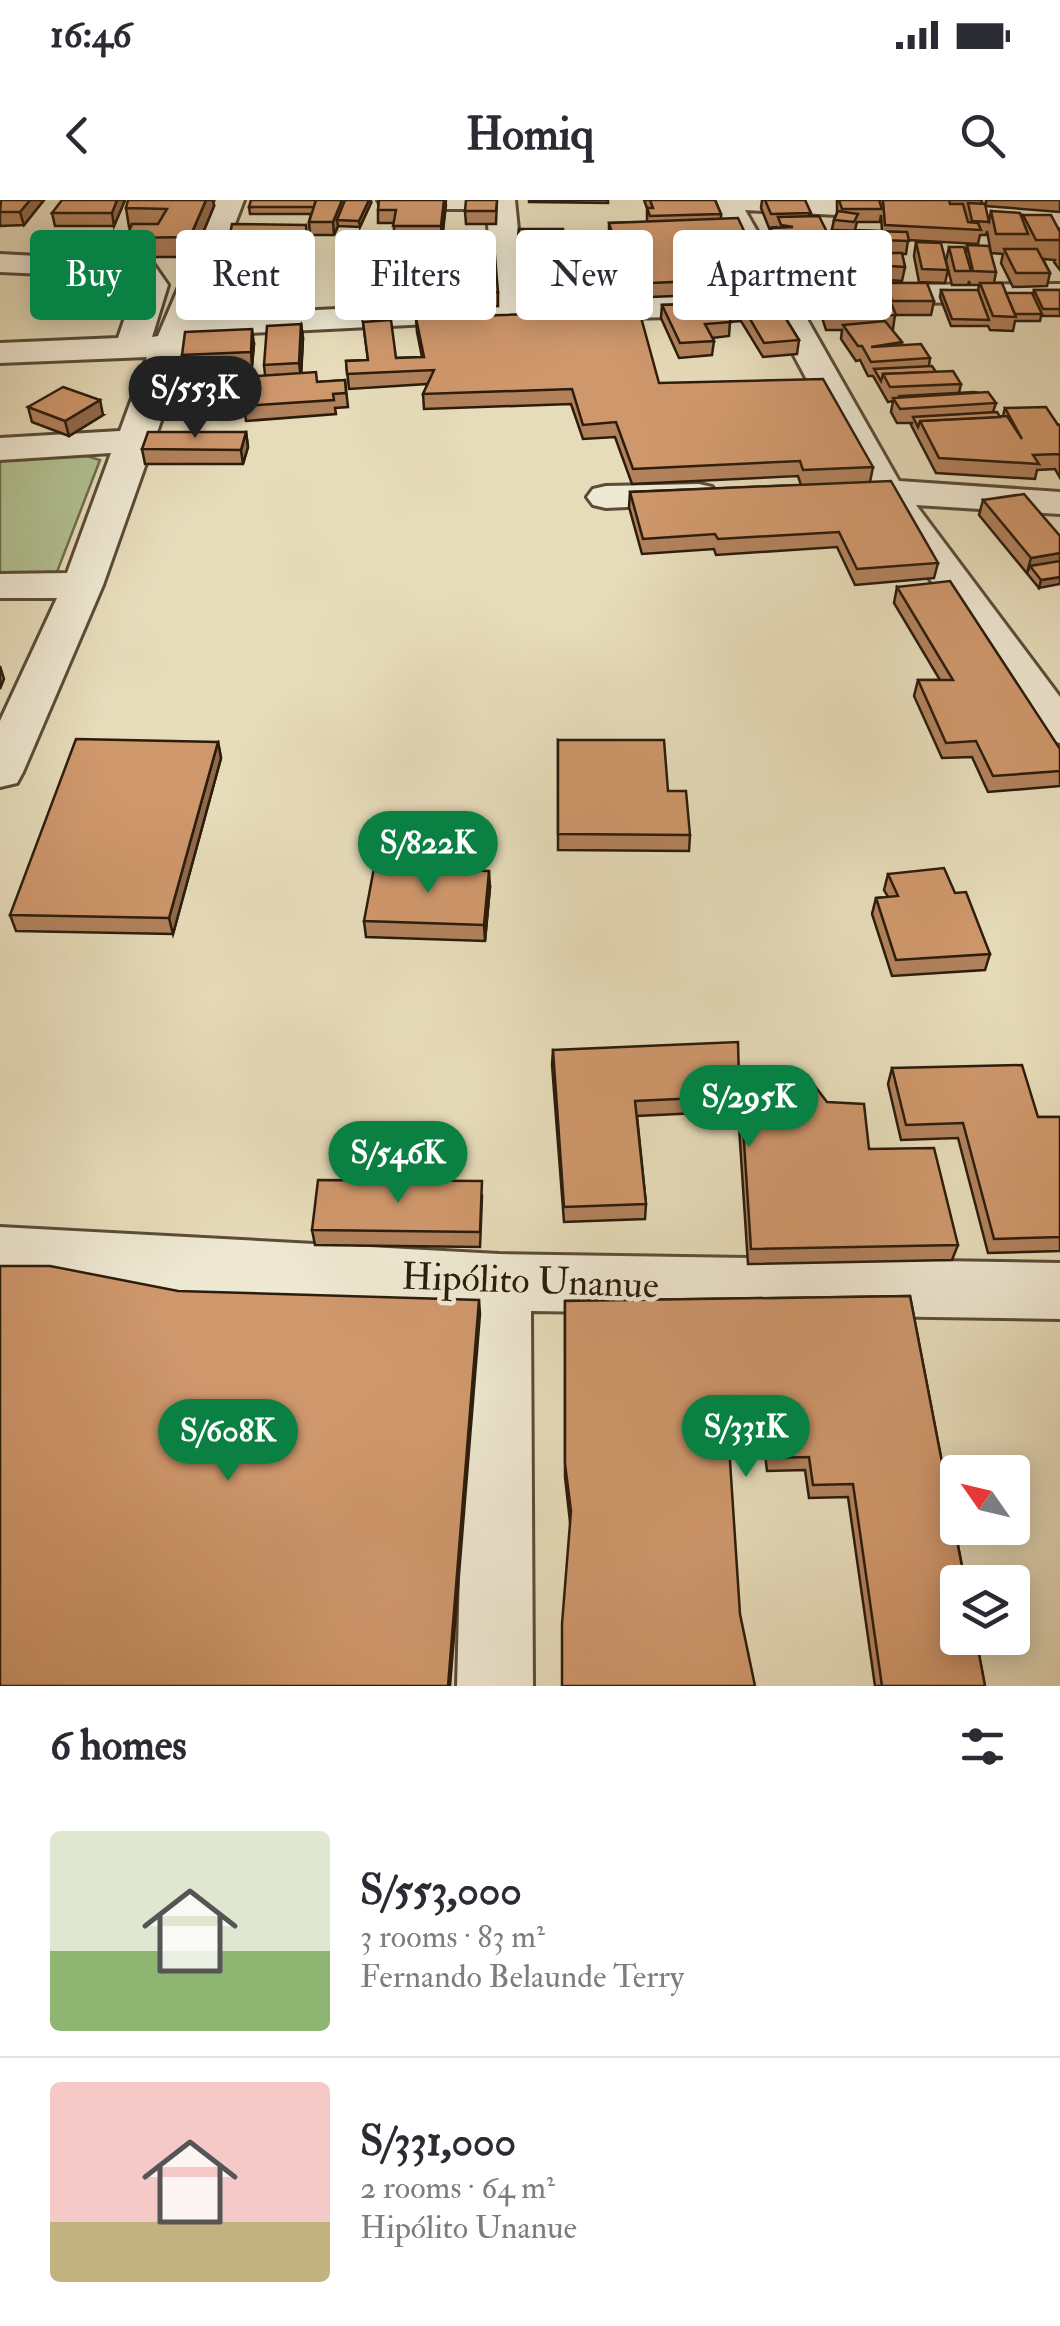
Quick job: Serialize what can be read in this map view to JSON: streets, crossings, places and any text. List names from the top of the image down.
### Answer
{
  "streets": {
    "street": ["Hipólito Unanue"]
  },
  "north": "top left",
  "page": {
    "status": "16:46",
    "header": "Homiq",
    "chip": [
      "Buy",
      "Rent",
      "Filters",
      "New",
      "Apartment"
    ],
    "price": [
      "S/553K",
      "S/822K",
      "S/295K",
      "S/546K",
      "S/331K",
      "S/608K"
    ],
    "heading": "6 homes",
    "list": [
      {
        "name": "S/553,000",
        "note": "3 rooms · 83 m² · Fernando Belaunde Terry"
      },
      {
        "name": "S/331,000",
        "note": "2 rooms · 64 m² · Hipólito Unanue"
      }
    ]
  }
}
